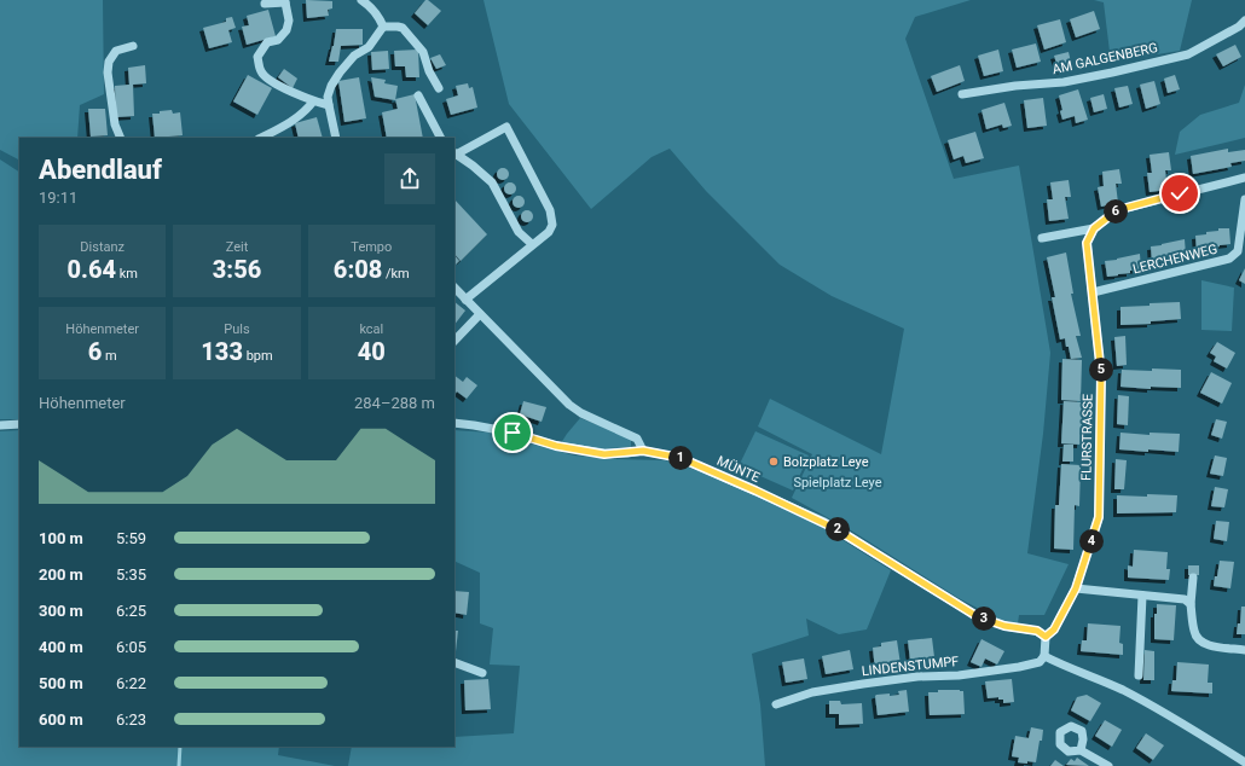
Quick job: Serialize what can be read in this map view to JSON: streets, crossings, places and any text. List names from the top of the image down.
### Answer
{
  "streets": {
    "street": [
      "AM GALGENBERG",
      "LERCHENWEG",
      "FLURSTRASSE",
      "MÜNTE",
      "LINDENSTUMPF"
    ]
  },
  "crossings": [
    ["LERCHENWEG", "FLURSTRASSE"],
    ["FLURSTRASSE", "MÜNTE"]
  ],
  "parks": ["Spielplatz Leye"],
  "places": ["Bolzplatz Leye"],
  "page": {
    "heading": ["Abendlauf", "19:11"],
    "pins": [
      "6",
      "5",
      "1",
      "2",
      "4",
      "3"
    ],
    "stats": [
      ["Distanz", "0.64 km"],
      ["Zeit", "3:56"],
      ["Tempo", "6:08 /km"],
      ["Höhenmeter", "6 m"],
      ["Puls", "133 bpm"],
      ["kcal", "40"]
    ],
    "chart": ["Höhenmeter", "284–288 m"],
    "list": [
      {
        "name": "100 m",
        "note": "5:59"
      },
      {
        "name": "200 m",
        "note": "5:35"
      },
      {
        "name": "300 m",
        "note": "6:25"
      },
      {
        "name": "400 m",
        "note": "6:05"
      },
      {
        "name": "500 m",
        "note": "6:22"
      },
      {
        "name": "600 m",
        "note": "6:23"
      }
    ]
  }
}
